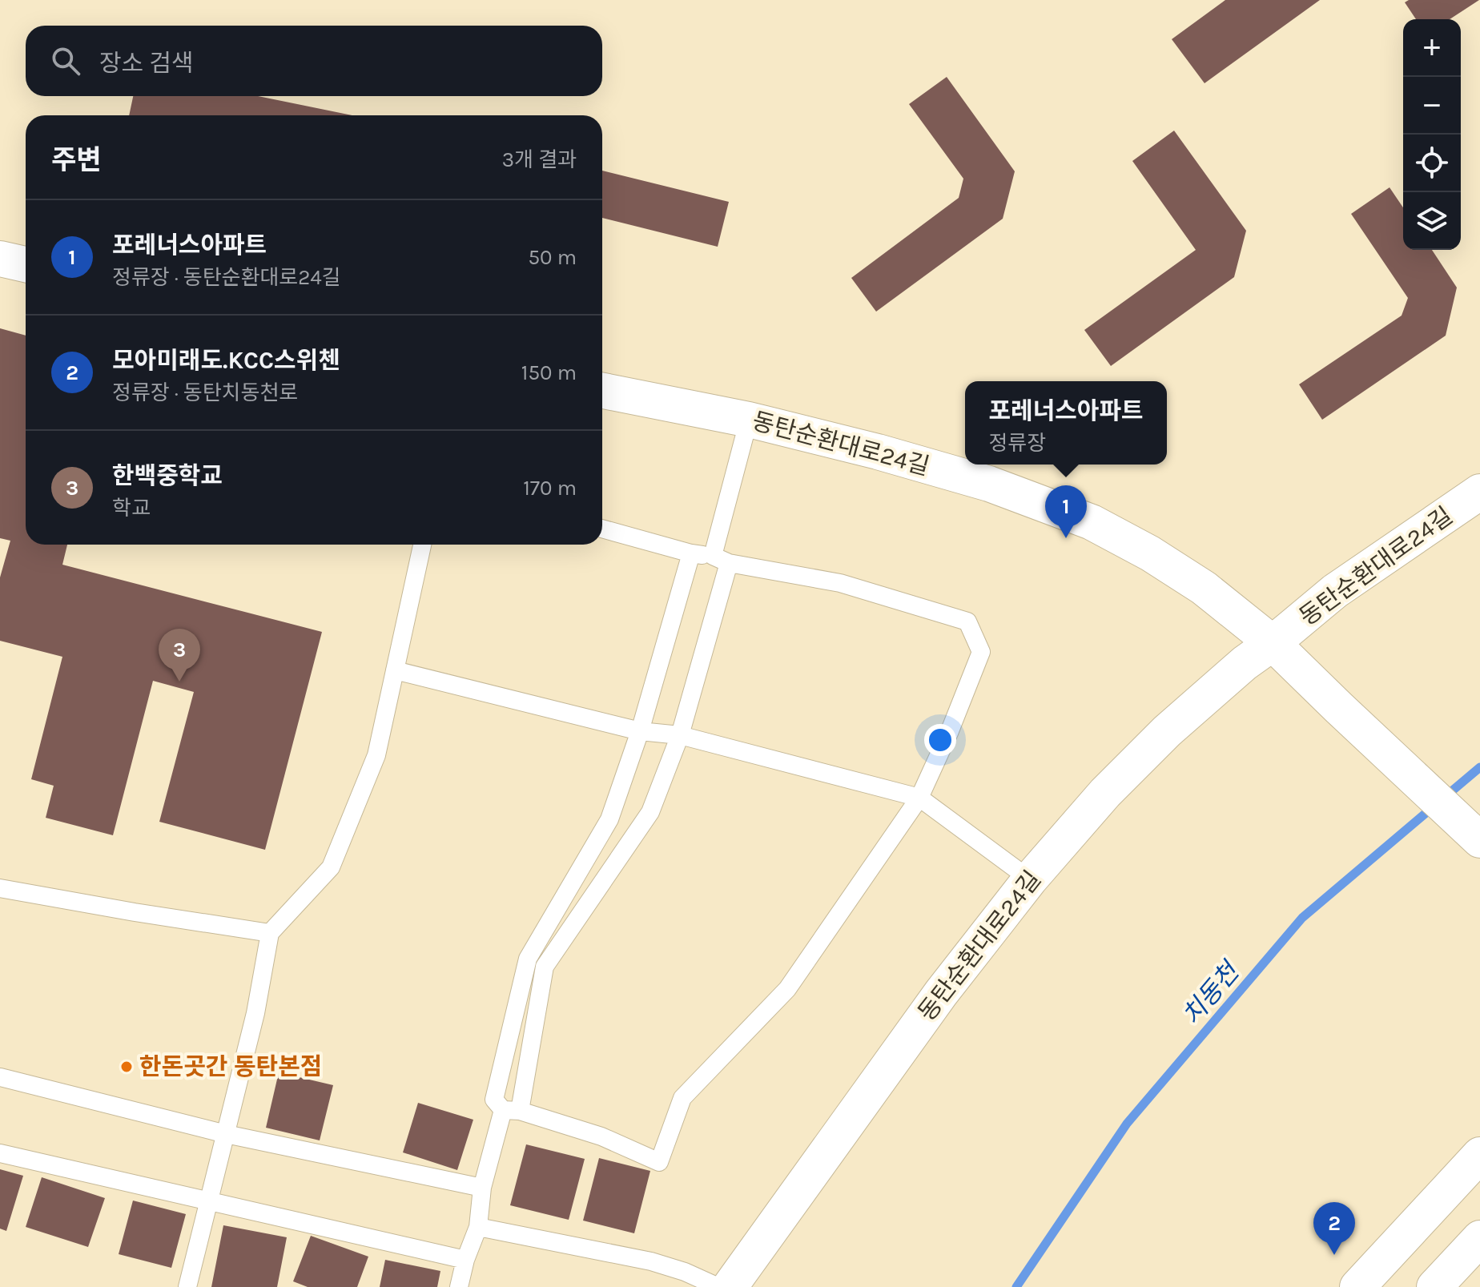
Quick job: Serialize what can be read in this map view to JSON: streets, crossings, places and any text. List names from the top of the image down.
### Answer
{
  "streets": {
    "street": ["동탄순환대로24길"]
  },
  "water": ["치동천"],
  "places": ["한돈곳간 동탄본점"],
  "page": {
    "map_buttons": ["+", "−"],
    "search": "장소 검색",
    "heading": ["주변", "3개 결과"],
    "list": [
      {
        "mark": "1",
        "name": "포레너스아파트",
        "note": "정류장 · 동탄순환대로24길",
        "value": "50 m"
      },
      {
        "mark": "2",
        "name": "모아미래도.KCC스위첸",
        "note": "정류장 · 동탄치동천로",
        "value": "150 m"
      },
      {
        "mark": "3",
        "name": "한백중학교",
        "note": "학교",
        "value": "170 m"
      }
    ],
    "popup": ["포레너스아파트", "정류장"],
    "pins": ["1", "3", "2"]
  }
}
